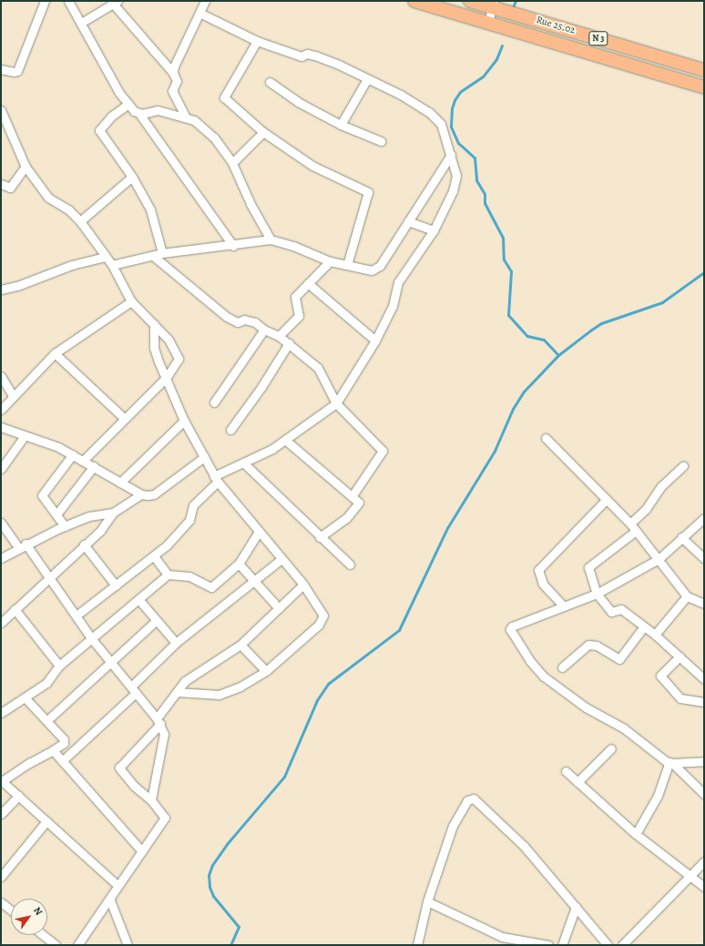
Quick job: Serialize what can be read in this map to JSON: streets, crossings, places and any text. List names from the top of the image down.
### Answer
{
  "streets": {
    "main road": ["Rue 25.02", "N 3"]
  },
  "north": "top right"
}
